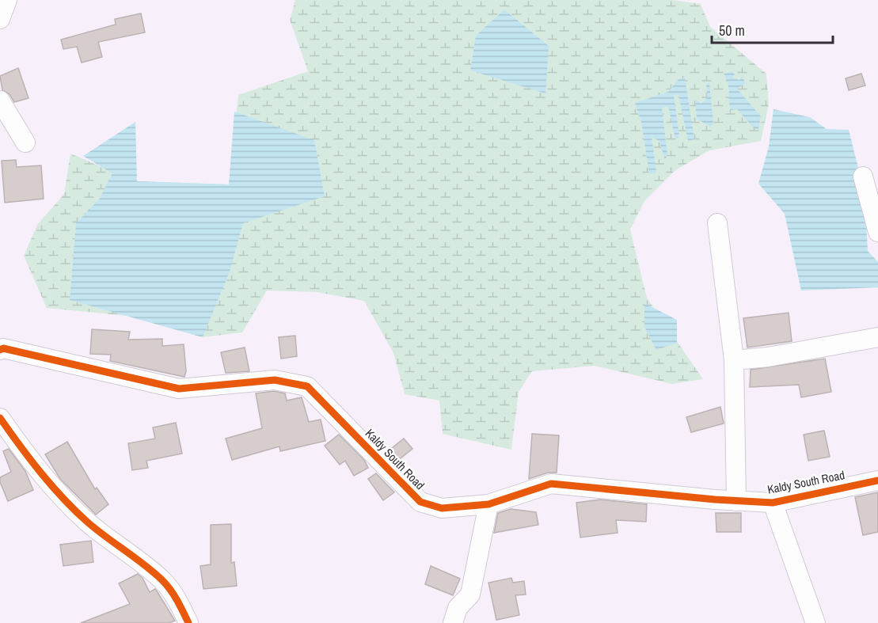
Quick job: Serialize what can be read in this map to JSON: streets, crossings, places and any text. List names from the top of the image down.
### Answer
{
  "streets": {
    "street": ["Kaldy South Road"]
  },
  "scale_bar": "50 m"
}
